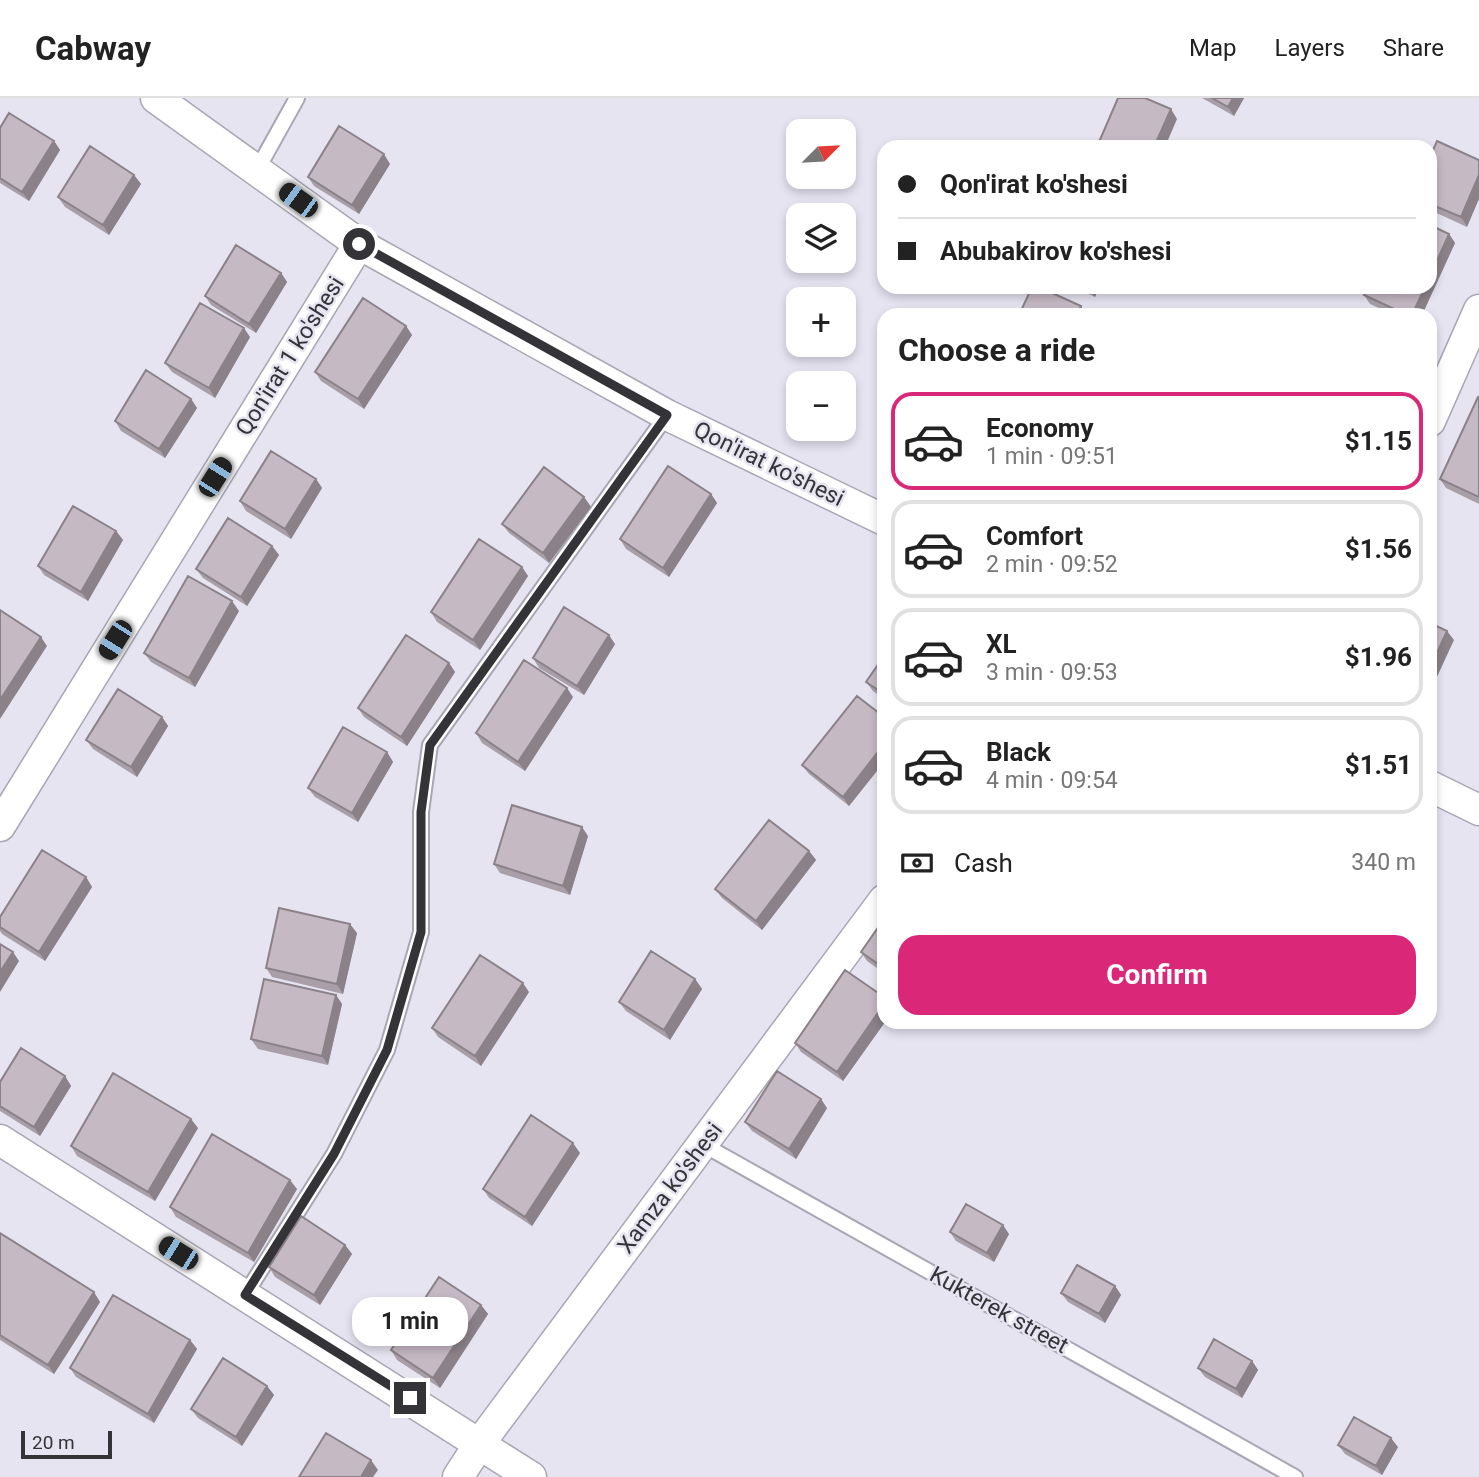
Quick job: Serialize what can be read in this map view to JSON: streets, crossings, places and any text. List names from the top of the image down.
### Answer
{
  "streets": {
    "street": ["Qon'irat 1 ko'shesi", "Qon'irat ko'shesi", "Xamza ko'shesi"],
    "lane": ["Kukterek street"]
  },
  "crossings": [
    ["Qon'irat 1 ko'shesi", "Qon'irat ko'shesi"],
    ["Xamza ko'shesi", "Kukterek street"]
  ],
  "scale_bar": "20 m",
  "north": "top right",
  "page": {
    "header": "Cabway",
    "nav": ["Map", "Layers", "Share"],
    "map_buttons": ["+", "−"],
    "banner": ["Qon'irat ko'shesi", "Abubakirov ko'shesi"],
    "heading": "Choose a ride",
    "list": [
      {
        "name": "Economy",
        "note": "1 min · 09:51",
        "value": "$1.15"
      },
      {
        "name": "Comfort",
        "note": "2 min · 09:52",
        "value": "$1.56"
      },
      {
        "name": "XL",
        "note": "3 min · 09:53",
        "value": "$1.96"
      },
      {
        "name": "Black",
        "note": "4 min · 09:54",
        "value": "$1.51"
      }
    ],
    "pay": ["Cash", "340 m"],
    "buttons": "Confirm",
    "bubble": "1 min",
    "scale": "20 m"
  }
}
